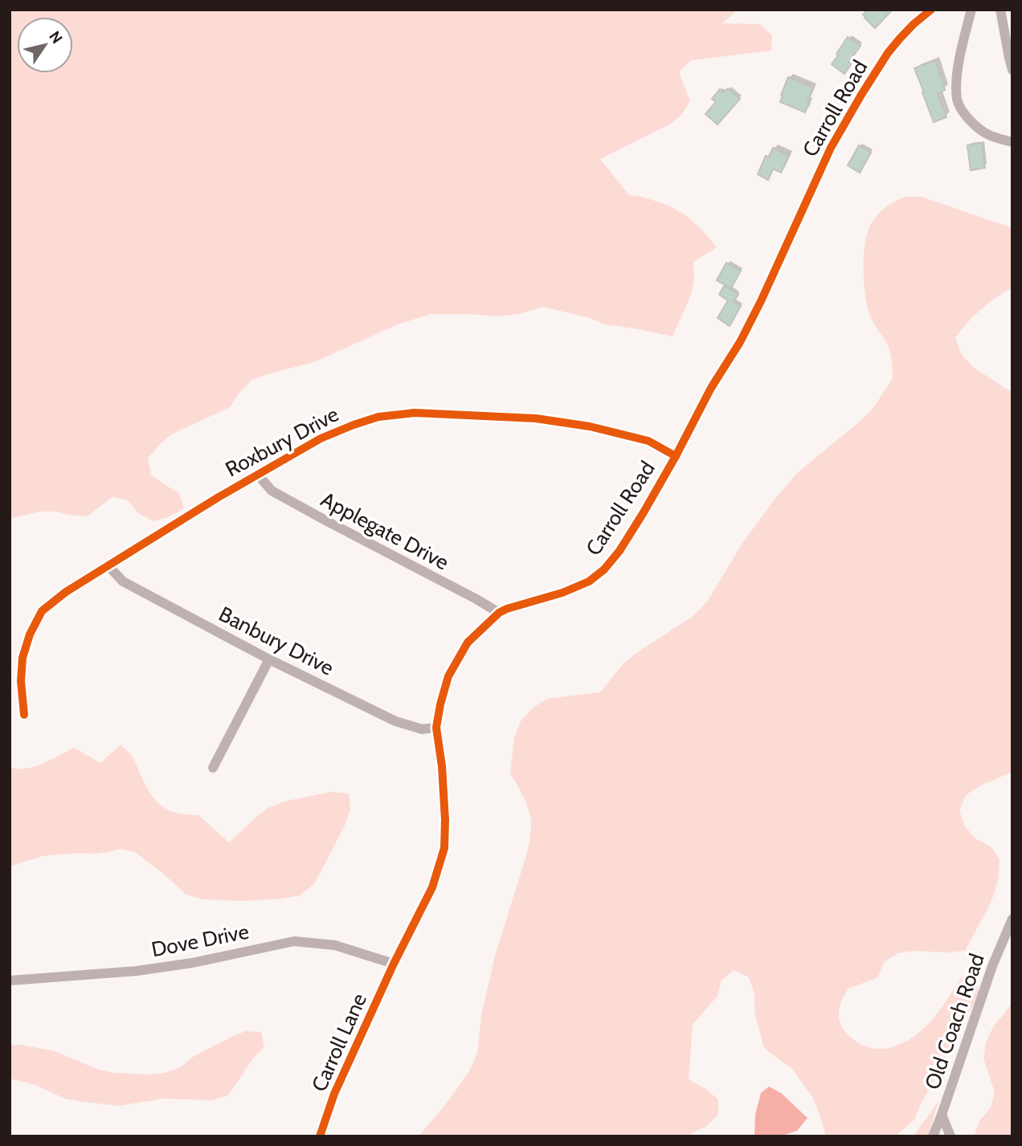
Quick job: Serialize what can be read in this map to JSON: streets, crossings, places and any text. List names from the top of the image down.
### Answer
{
  "streets": {
    "street": [
      "Carroll Road",
      "Roxbury Drive",
      "Applegate Drive",
      "Banbury Drive",
      "Dove Drive",
      "Old Coach Road",
      "Carroll Lane"
    ]
  },
  "crossings": [
    ["Carroll Road", "Roxbury Drive"],
    ["Carroll Road", "Applegate Drive"],
    ["Carroll Road", "Banbury Drive"],
    ["Carroll Road", "Dove Drive"],
    ["Carroll Road", "Carroll Lane"],
    ["Roxbury Drive", "Applegate Drive"],
    ["Roxbury Drive", "Banbury Drive"],
    ["Dove Drive", "Carroll Lane"]
  ],
  "north": "top right"
}
